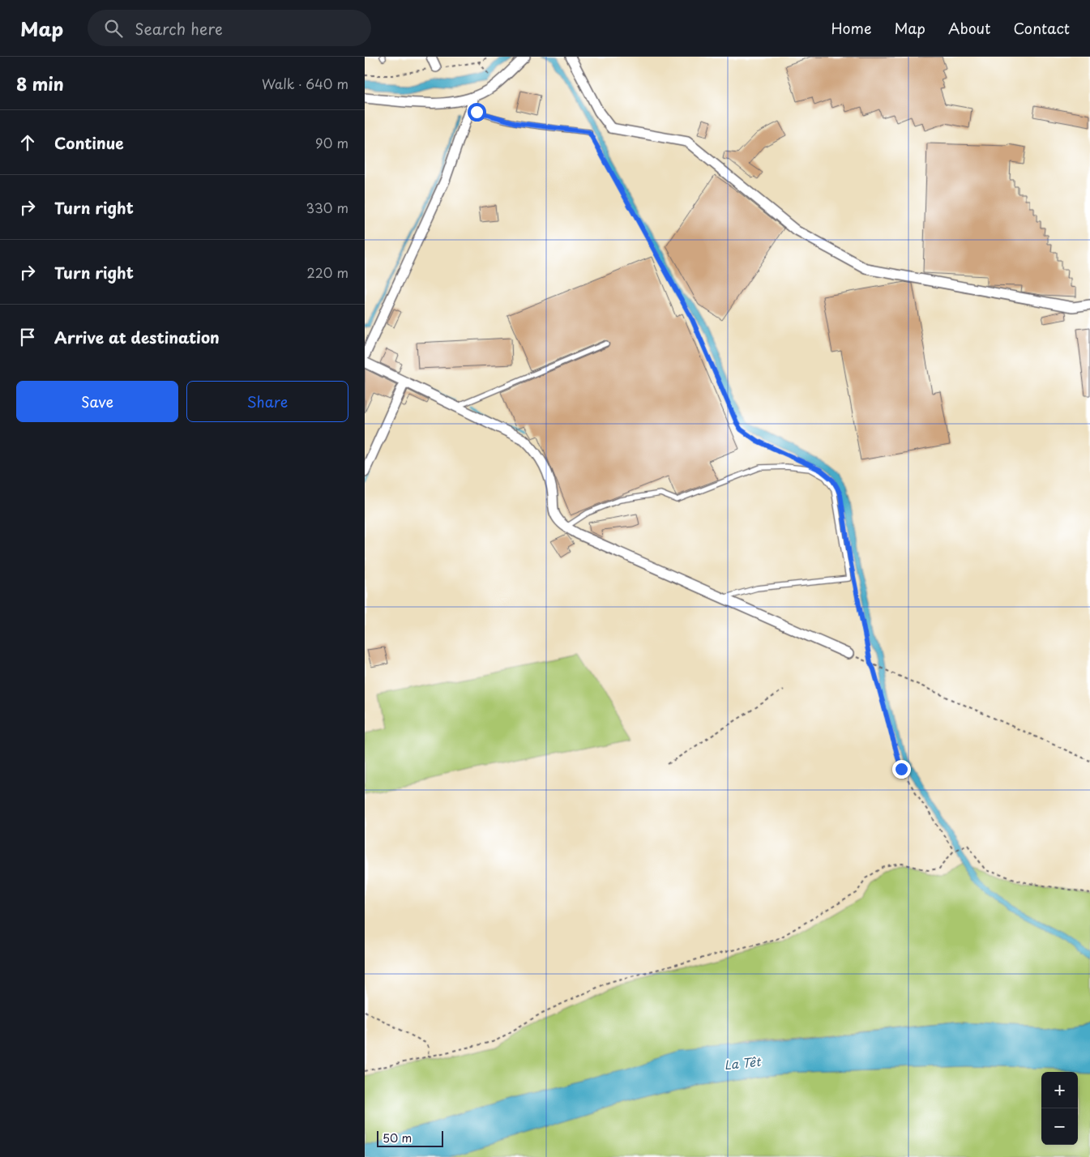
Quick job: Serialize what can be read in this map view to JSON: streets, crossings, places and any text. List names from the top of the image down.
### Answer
{
  "water": ["La Têt"],
  "scale_bar": "50 m",
  "page": {
    "header": "Map",
    "search": "Search here",
    "nav": [
      "Home",
      "Map",
      "About",
      "Contact"
    ],
    "heading": ["8 min", "Walk · 640 m"],
    "list": [
      ["Continue", "90 m"],
      ["Turn right", "330 m"],
      ["Turn right", "220 m"],
      "Arrive at destination"
    ],
    "buttons": ["Save", "Share"],
    "map_buttons": ["+", "−"],
    "scale": "50 m"
  }
}
